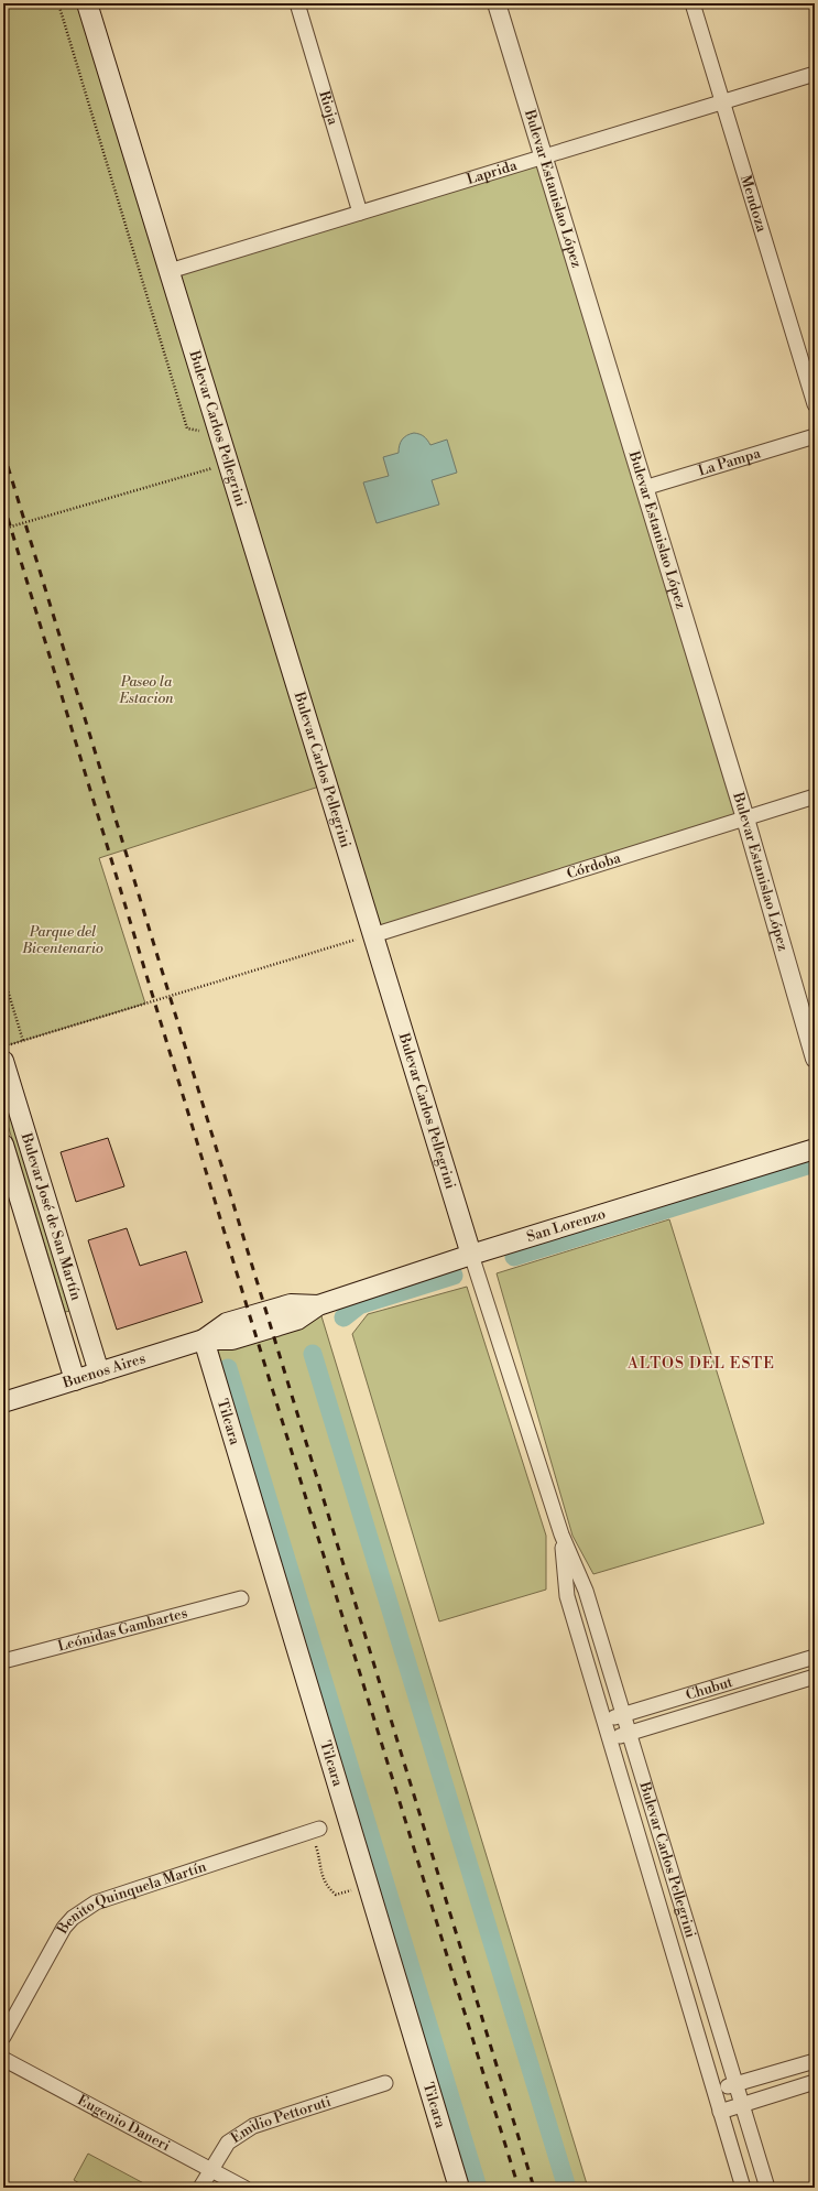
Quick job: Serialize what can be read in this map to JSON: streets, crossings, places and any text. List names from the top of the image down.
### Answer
{
  "streets": {
    "main road": [
      "Bulevar Carlos Pellegrini",
      "Bulevar José de San Martín",
      "San Lorenzo",
      "Buenos Aires",
      "Tilcara"
    ],
    "street": [
      "Rioja",
      "Laprida",
      "Bulevar Estanislao López",
      "Mendoza",
      "La Pampa",
      "Córdoba",
      "Leónidas Gambartes",
      "Chubut",
      "Benito Quinquela Martín",
      "Emilio Pettoruti",
      "Eugenio Daneri"
    ]
  },
  "crossings": [
    ["Rioja", "Laprida"],
    ["Laprida", "Bulevar Estanislao López"],
    ["Laprida", "Mendoza"],
    ["Laprida", "Bulevar Carlos Pellegrini"],
    ["Bulevar Estanislao López", "La Pampa"],
    ["Bulevar Estanislao López", "Córdoba"],
    ["Bulevar Carlos Pellegrini", "Córdoba"],
    ["Bulevar Carlos Pellegrini", "San Lorenzo"],
    ["Bulevar Carlos Pellegrini", "Chubut"],
    ["Bulevar José de San Martín", "Buenos Aires"],
    ["San Lorenzo", "Buenos Aires"],
    ["Buenos Aires", "Tilcara"],
    ["Emilio Pettoruti", "Eugenio Daneri"]
  ],
  "districts": ["ALTOS DEL ESTE"],
  "parks": ["Paseo la Estacion", "Parque del Bicentenario"]
}
